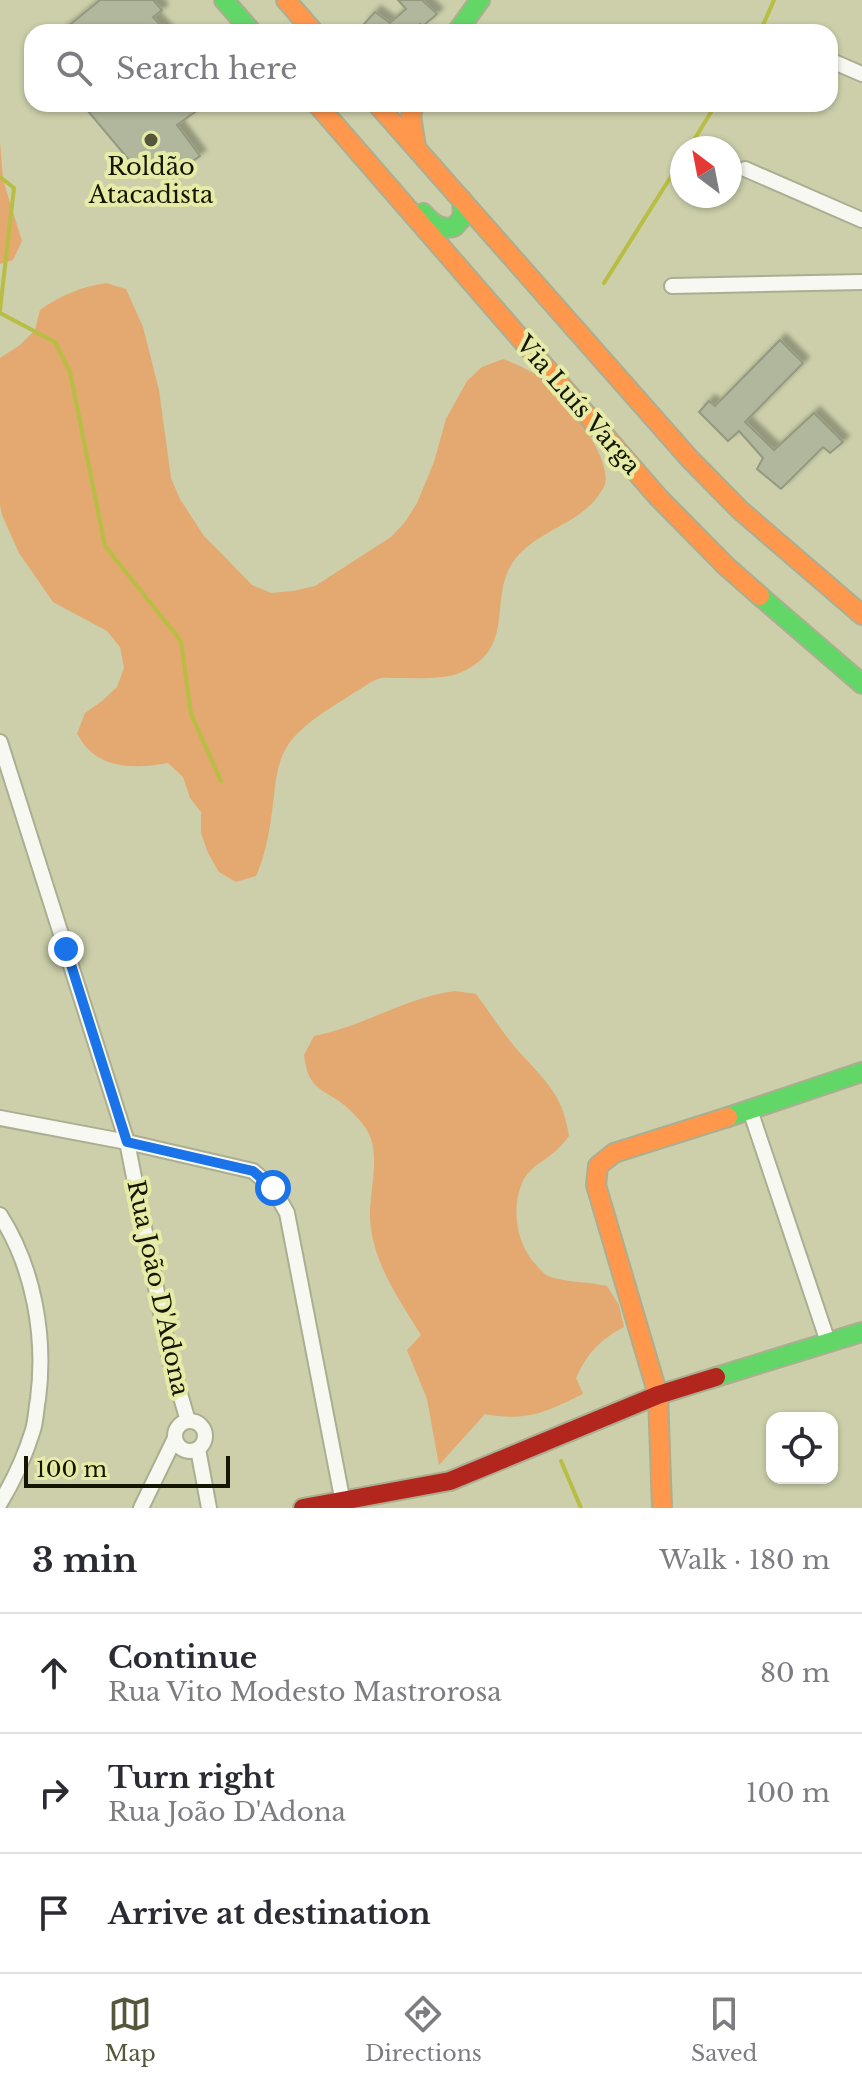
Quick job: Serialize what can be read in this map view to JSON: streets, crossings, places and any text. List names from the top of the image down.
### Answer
{
  "streets": {
    "main road": ["Via Luís Varga"],
    "street": ["Rua João D'Adona"]
  },
  "places": ["Roldão Atacadista"],
  "scale_bar": "100 m",
  "north": "top left",
  "page": {
    "search": "Search here",
    "scale": "100 m",
    "heading": ["3 min", "Walk · 180 m"],
    "list": [
      ["Continue", "Rua Vito Modesto Mastrorosa", "80 m"],
      ["Turn right", "Rua João D'Adona", "100 m"],
      "Arrive at destination"
    ],
    "nav": ["Map", "Directions", "Saved"]
  }
}
